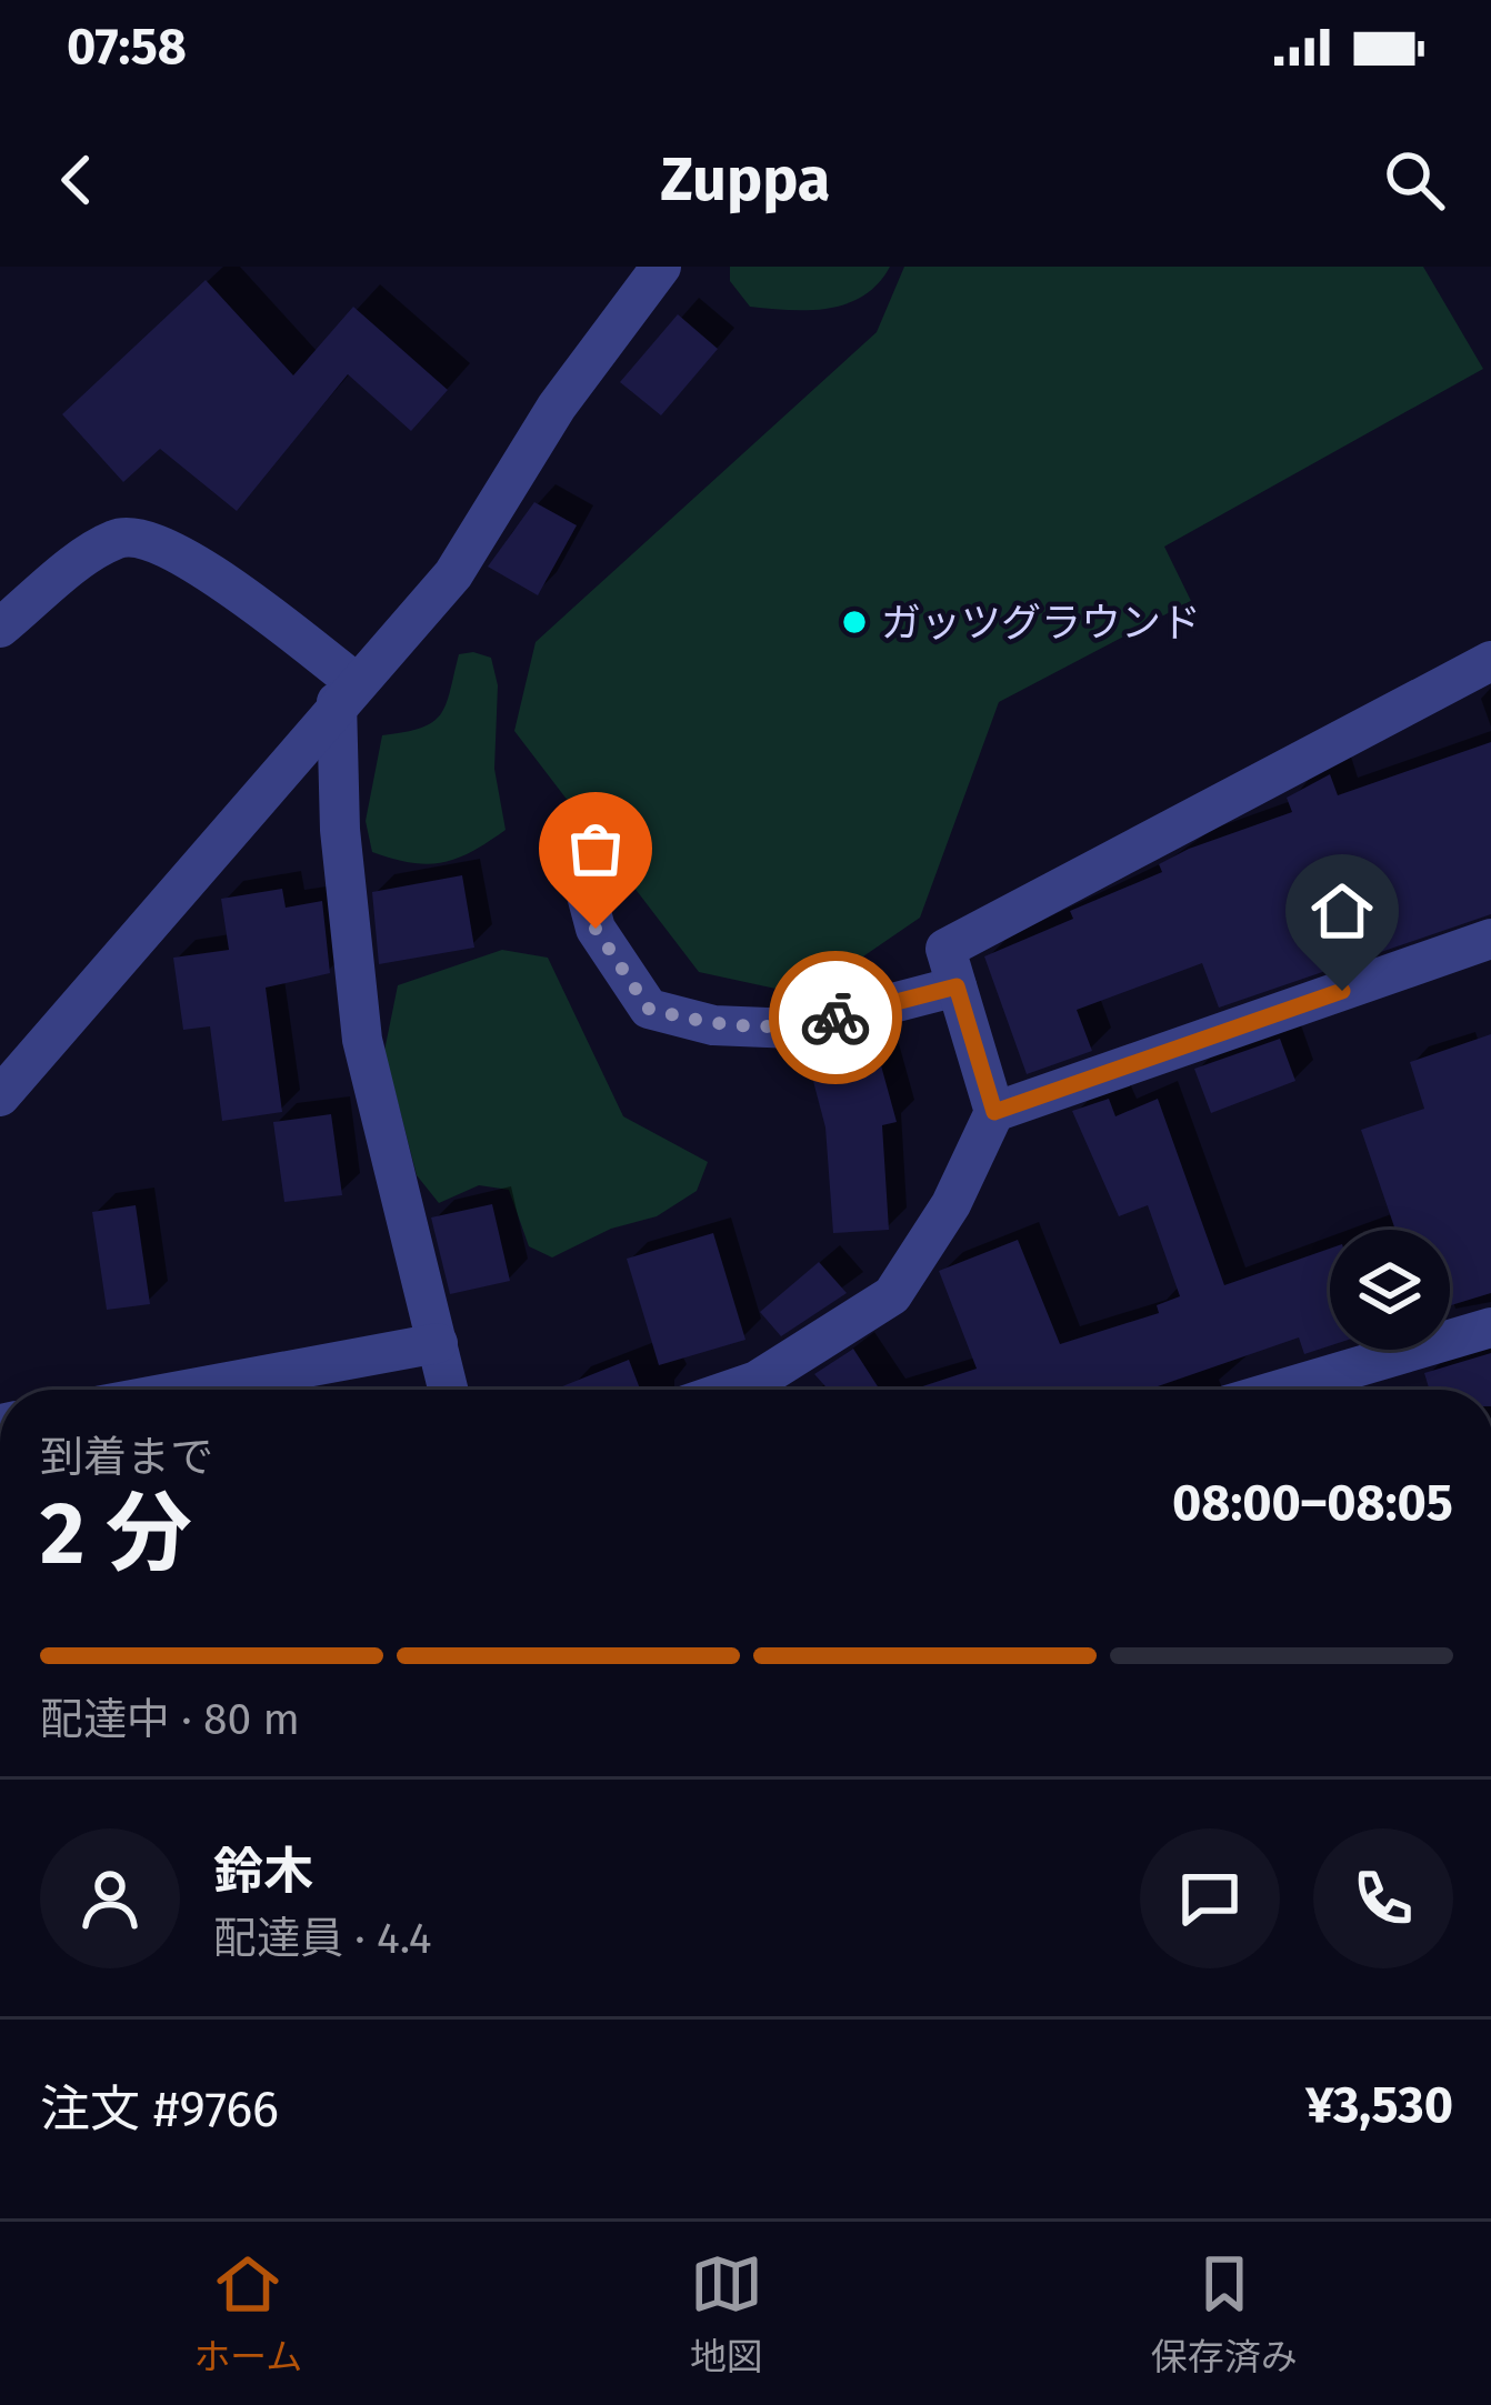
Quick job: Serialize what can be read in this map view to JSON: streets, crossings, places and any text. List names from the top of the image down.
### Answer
{
  "places": ["ガッツグラウンド"],
  "page": {
    "status": "07:58",
    "header": "Zuppa",
    "heading": ["2 分", "到着まで", "08:00–08:05"],
    "panel": [
      "鈴木",
      "配達員 · 4.4",
      "注文 #9766",
      "¥3,530"
    ],
    "bar": "配達中 · 80 m",
    "tabs": ["ホーム", "地図", "保存済み"]
  }
}
